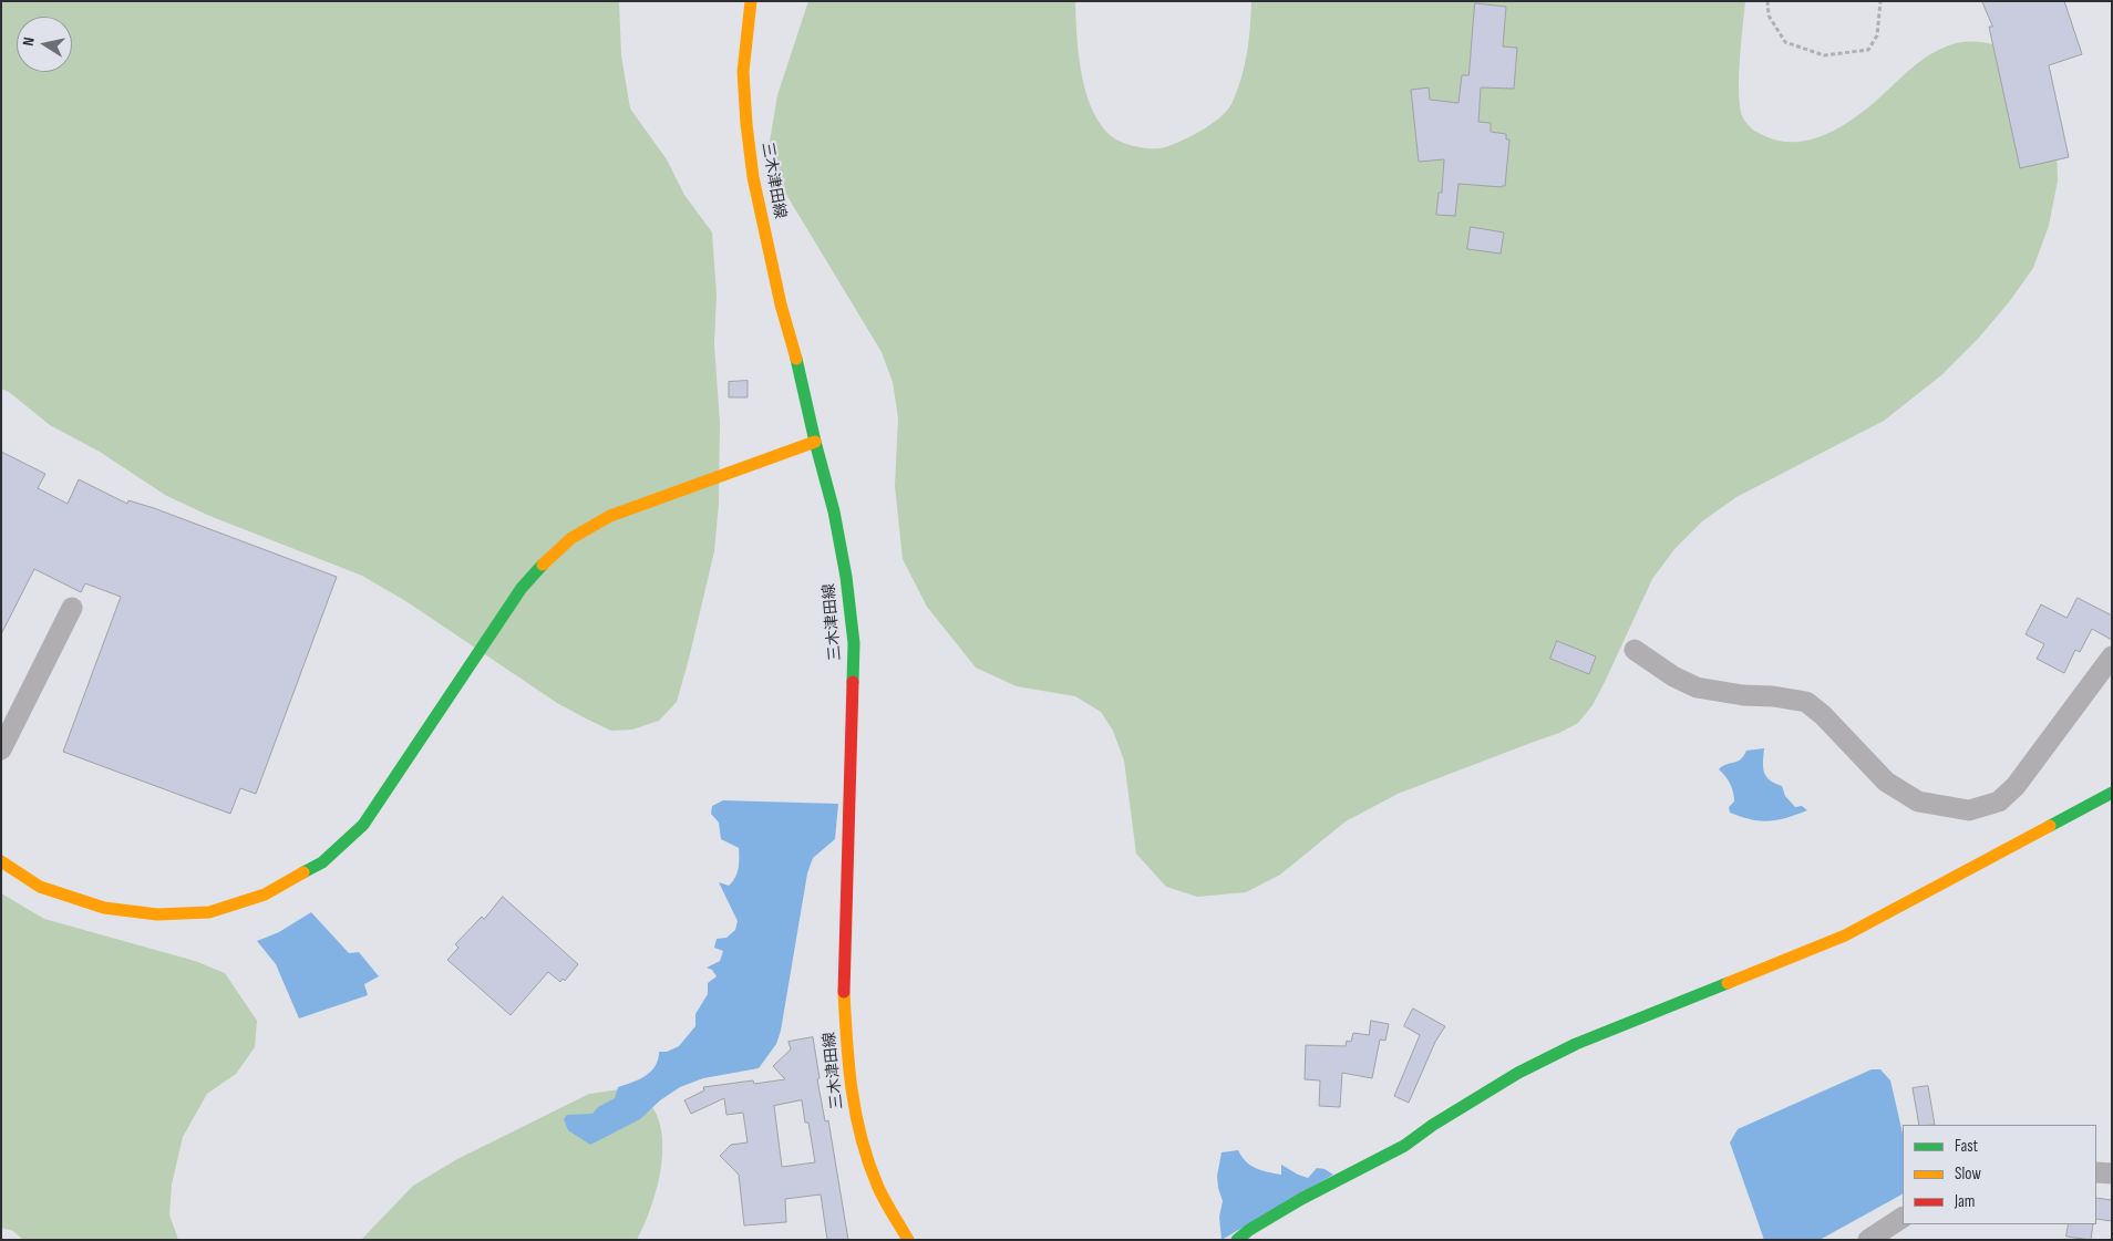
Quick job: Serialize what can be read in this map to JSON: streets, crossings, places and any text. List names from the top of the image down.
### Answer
{
  "streets": {
    "street": ["三木津田線"]
  },
  "legend": ["Fast", "Slow", "Jam"],
  "north": "left"
}
